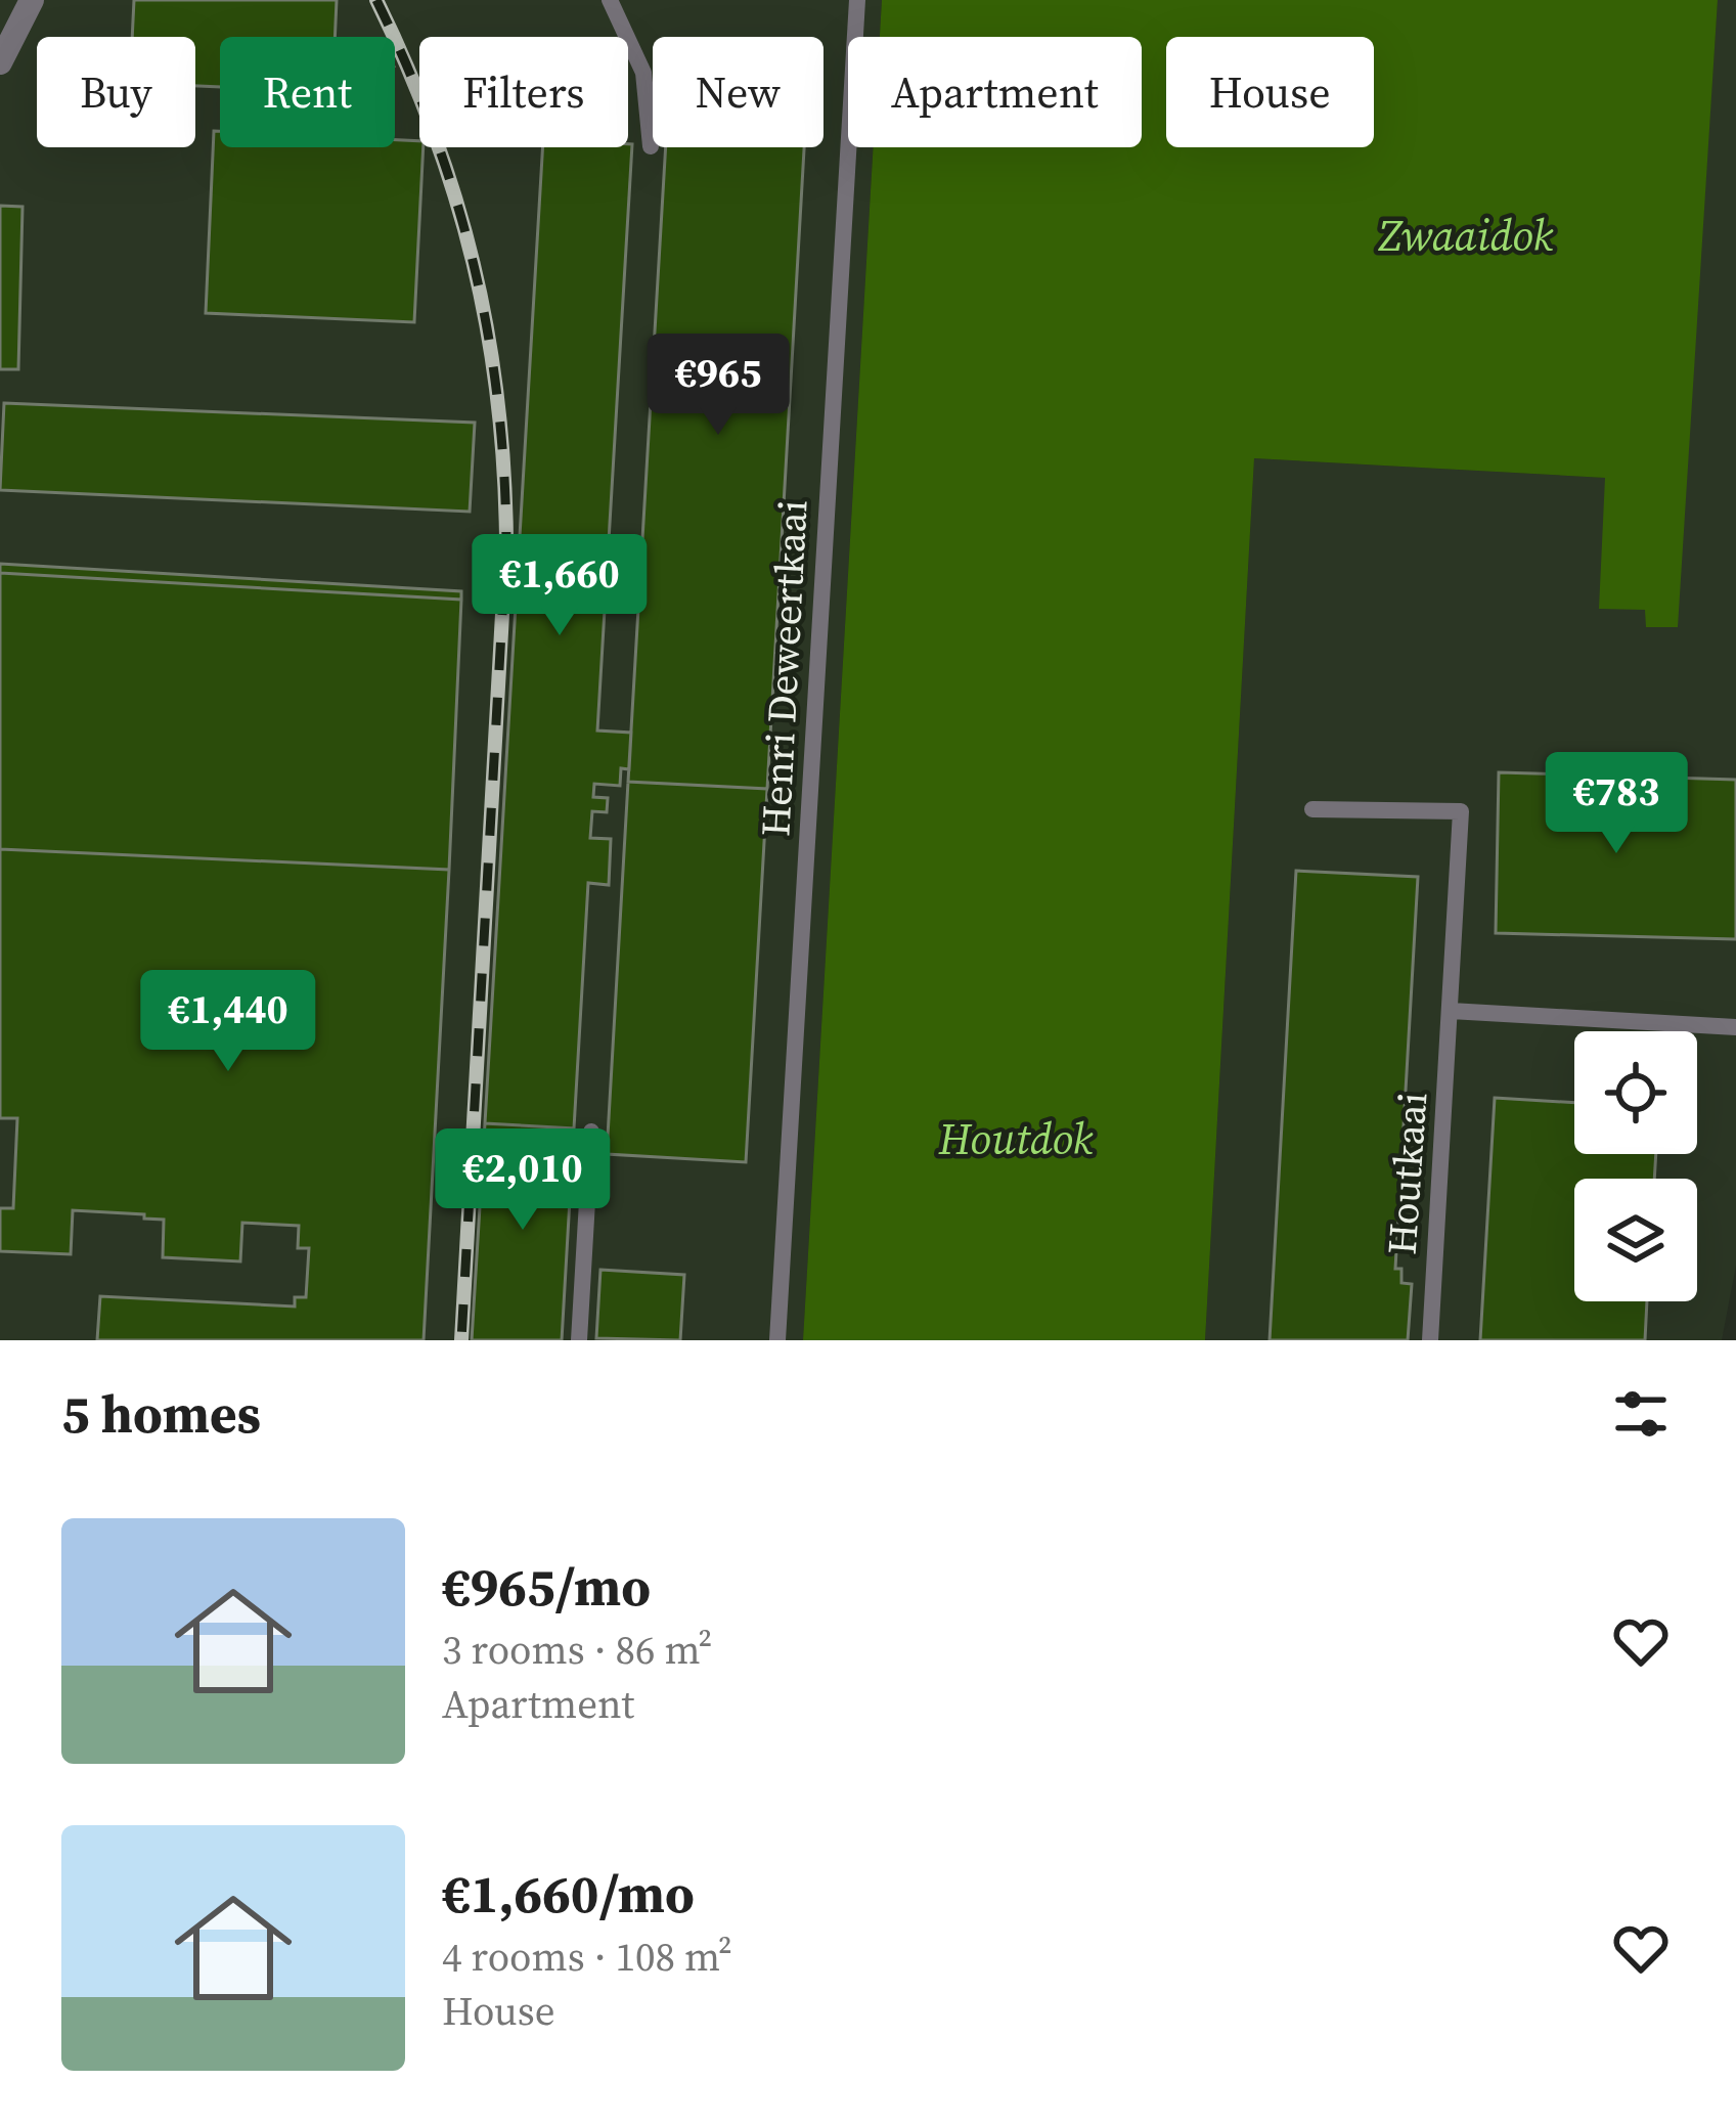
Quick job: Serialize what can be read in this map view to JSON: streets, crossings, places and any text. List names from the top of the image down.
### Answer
{
  "streets": {
    "lane": ["Henri Deweertkaai", "Houtkaai"]
  },
  "water": ["Zwaaidok", "Houtdok"],
  "page": {
    "chip": [
      "Buy",
      "Rent",
      "Filters",
      "New",
      "Apartment",
      "House"
    ],
    "price": [
      "€965",
      "€1,660",
      "€783",
      "€1,440",
      "€2,010"
    ],
    "heading": "5 homes",
    "list": [
      {
        "name": "€965/mo",
        "note": "3 rooms · 86 m² · Apartment"
      },
      {
        "name": "€1,660/mo",
        "note": "4 rooms · 108 m² · House"
      }
    ]
  }
}
